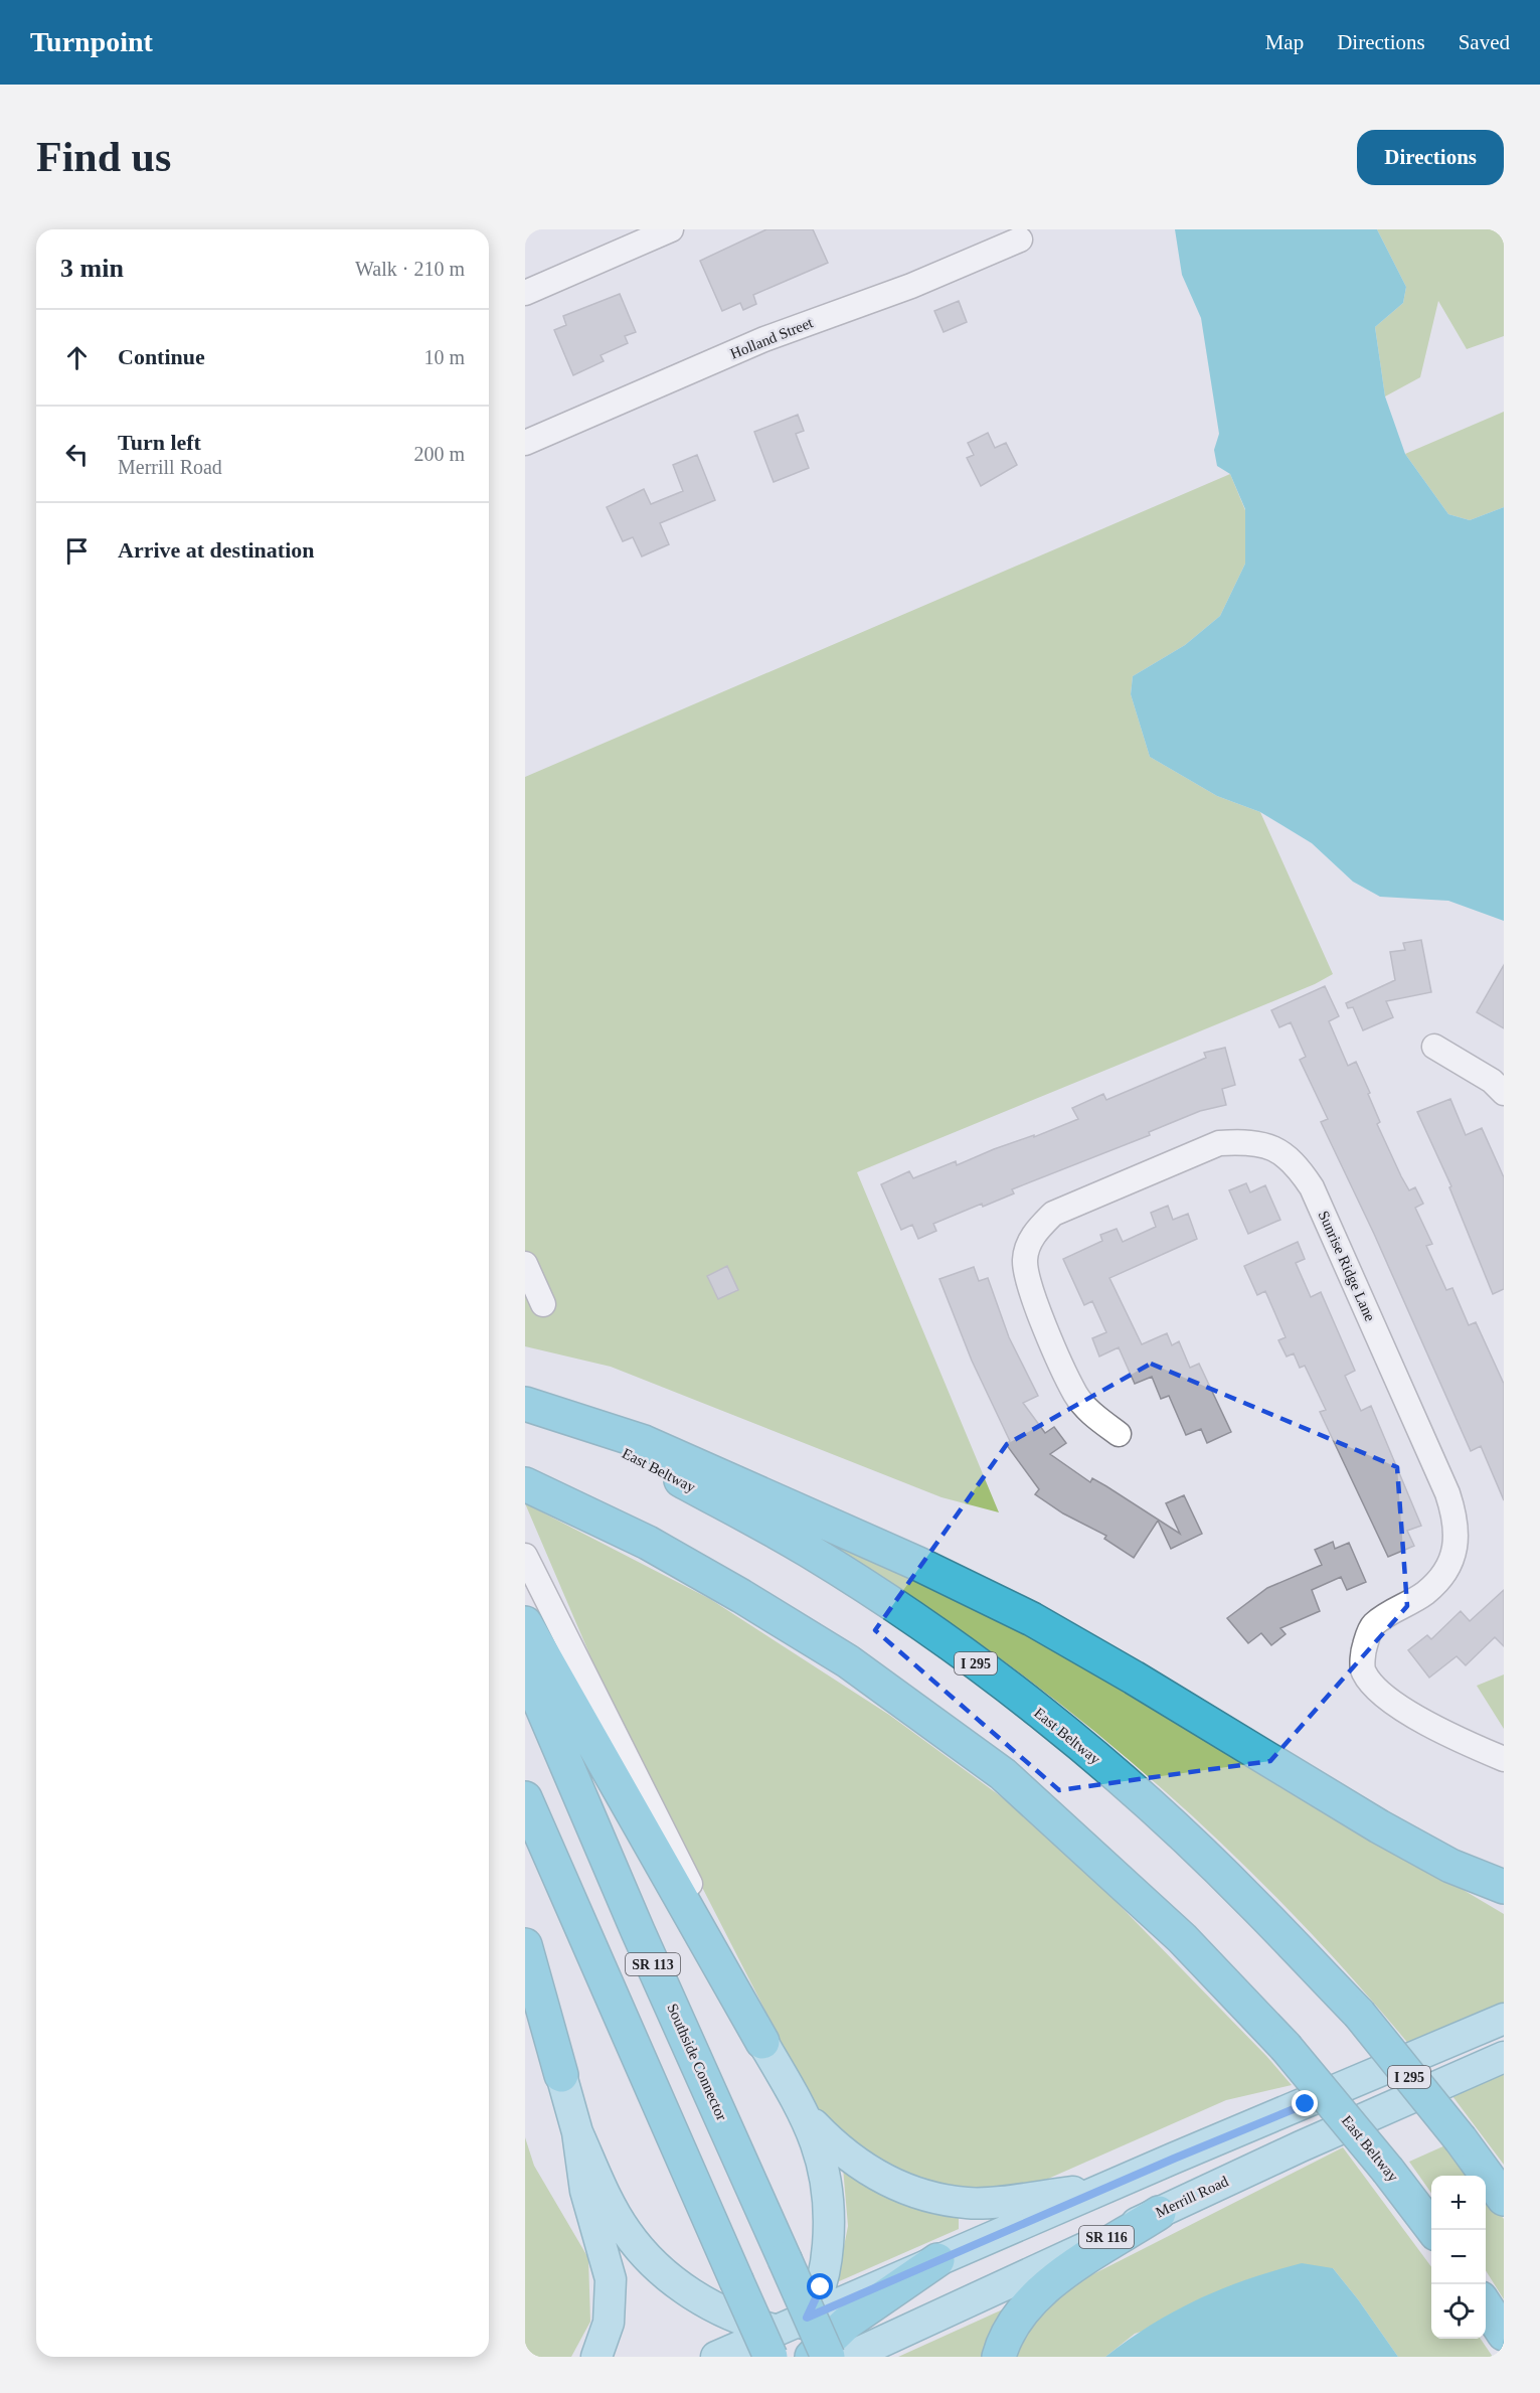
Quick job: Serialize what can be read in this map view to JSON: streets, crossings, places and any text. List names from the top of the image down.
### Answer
{
  "streets": {
    "highway": [
      "East Beltway",
      "I 295",
      "SR 113",
      "Southside Connector"
    ],
    "main road": ["Merrill Road", "SR 116"],
    "street": ["Holland Street", "Sunrise Ridge Lane"]
  },
  "crossings": [
    ["SR 113", "Southside Connector"],
    ["SR 113", "Merrill Road"],
    ["Southside Connector", "Merrill Road"]
  ],
  "page": {
    "header": "Turnpoint",
    "nav": ["Map", "Directions", "Saved"],
    "buttons": "Directions",
    "title": "Find us",
    "heading": ["3 min", "Walk · 210 m"],
    "list": [
      ["Continue", "10 m"],
      ["Turn left", "Merrill Road", "200 m"],
      "Arrive at destination"
    ],
    "map_buttons": ["+", "−"]
  }
}
